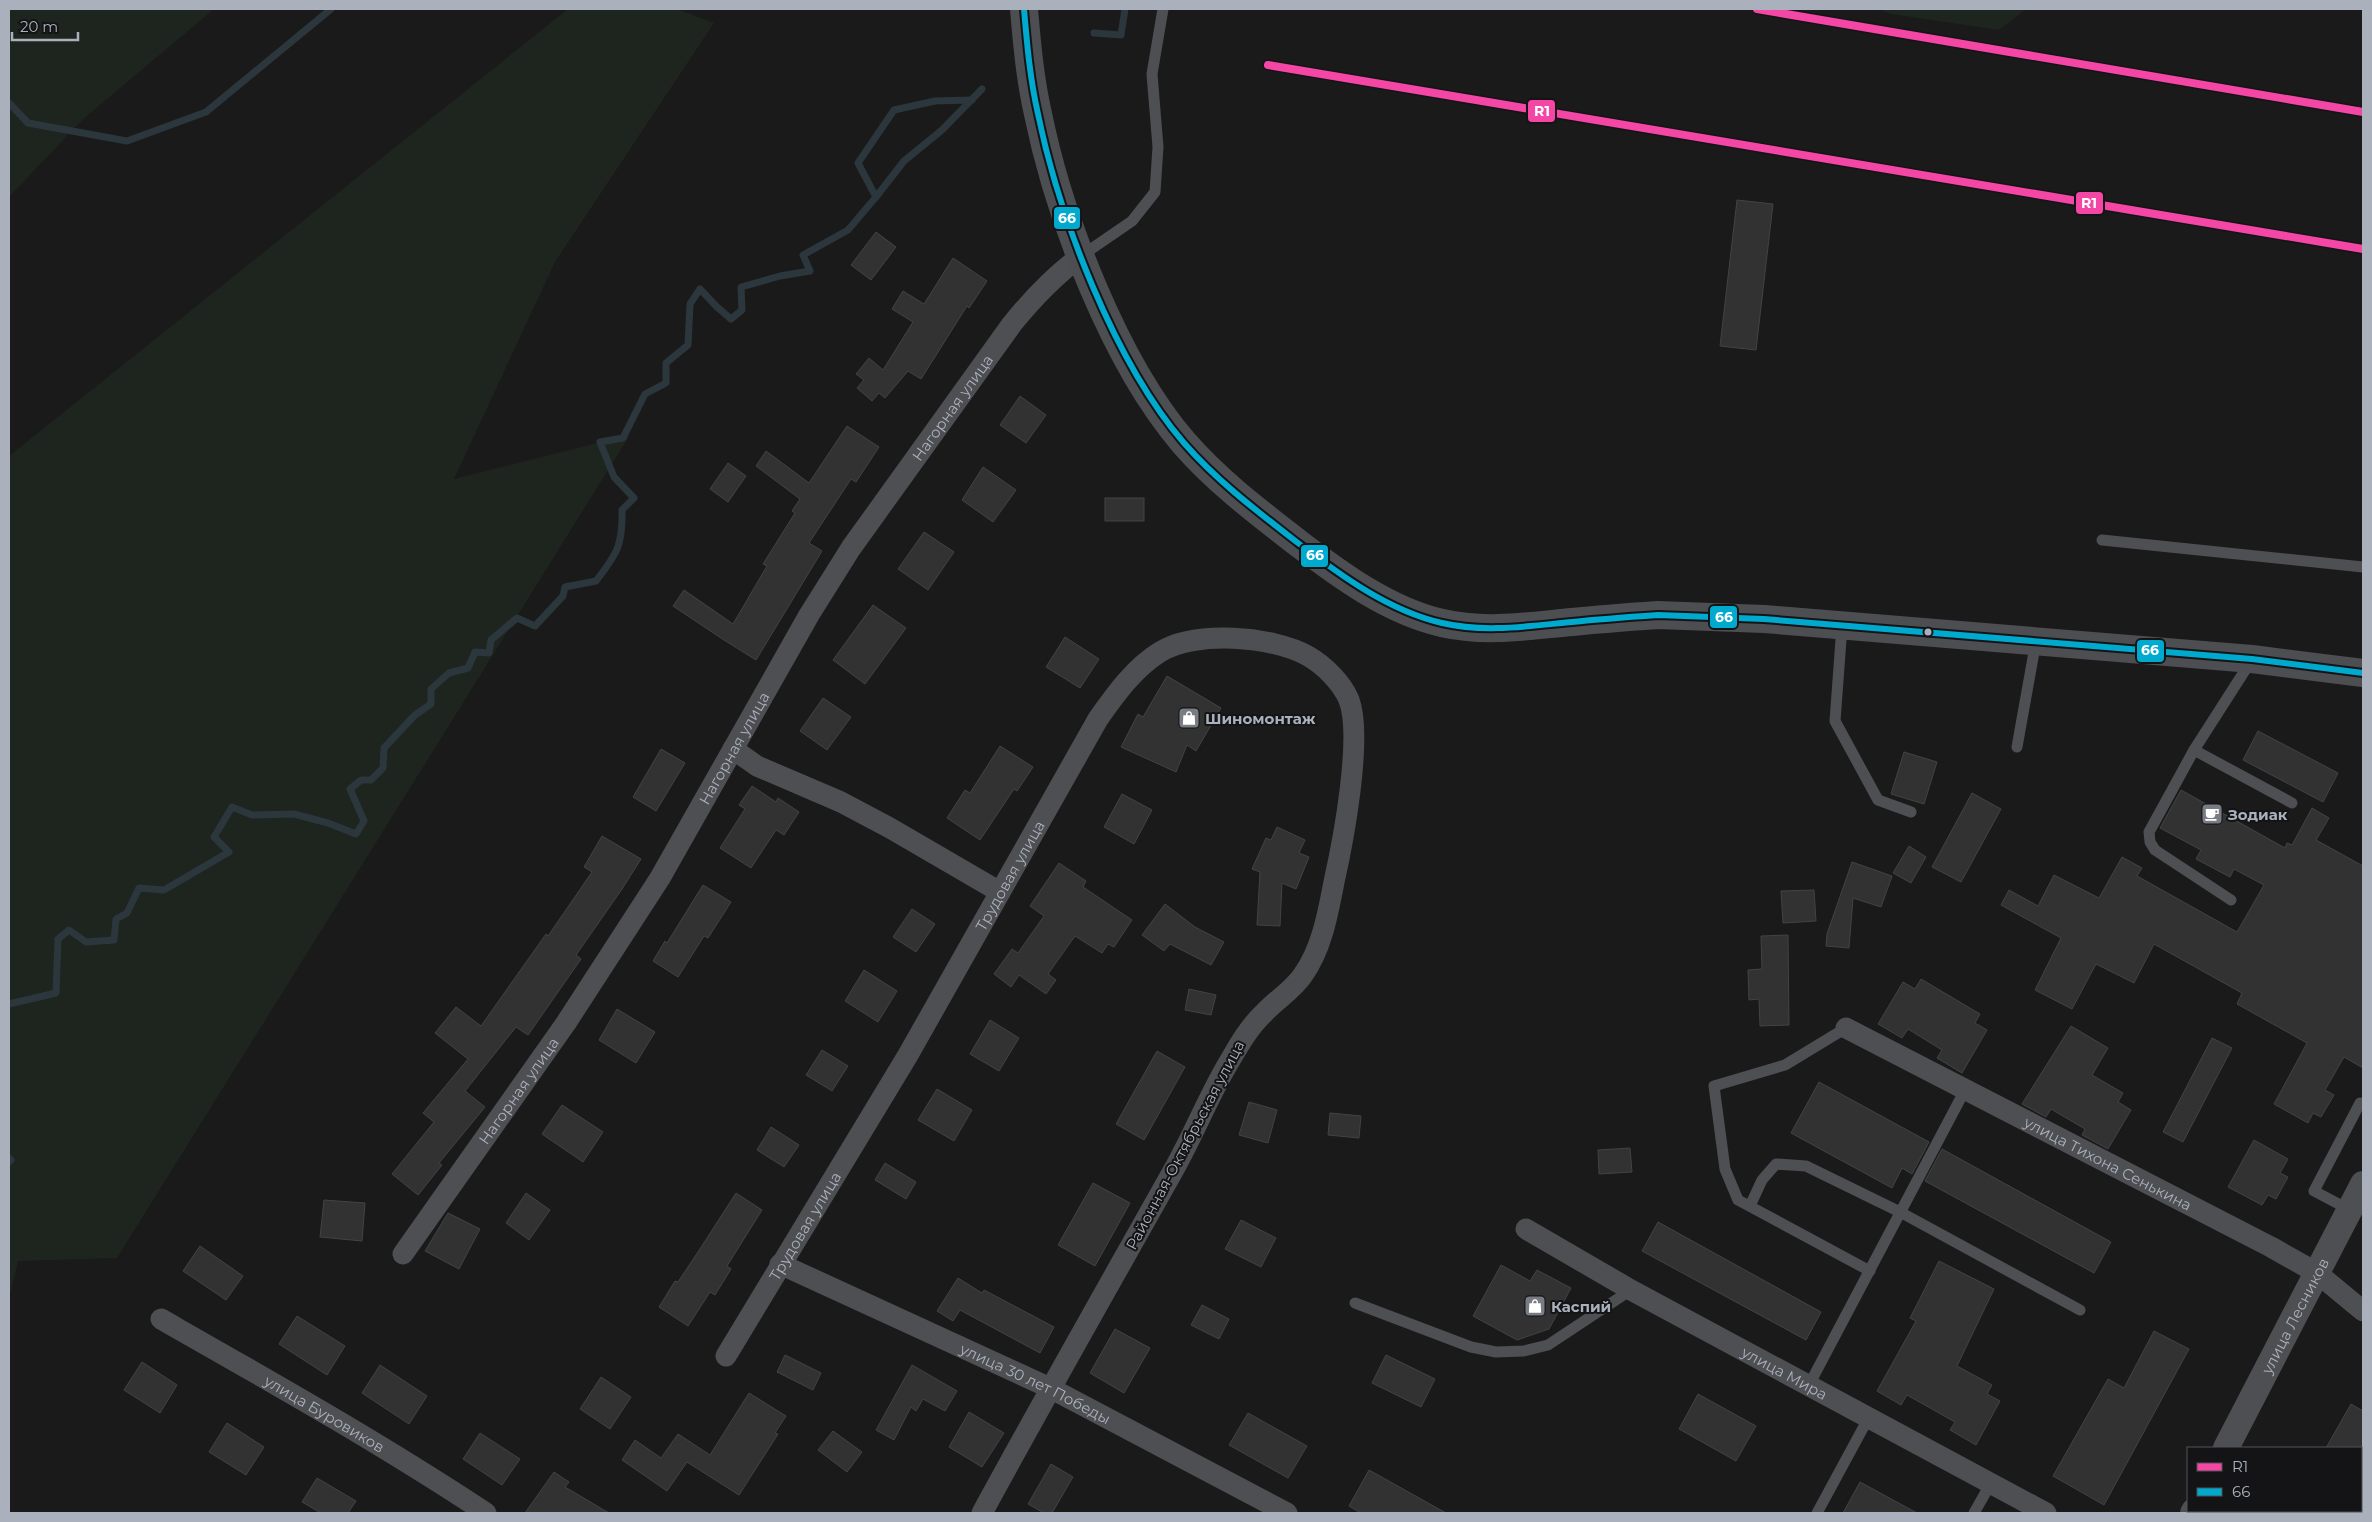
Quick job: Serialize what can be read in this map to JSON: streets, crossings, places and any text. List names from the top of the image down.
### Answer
{
  "streets": {
    "street": [
      "Нагорная улица",
      "Трудовая улица",
      "Районная-Октябрьская улица",
      "улица Тихона Сенькина",
      "улица Лесников",
      "улица Мира",
      "улица 30 лет Победы",
      "улица Буровиков"
    ]
  },
  "crossings": [
    ["Трудовая улица", "Районная-Октябрьская улица"],
    ["Трудовая улица", "улица 30 лет Победы"],
    ["Районная-Октябрьская улица", "улица 30 лет Победы"],
    ["улица Тихона Сенькина", "улица Лесников"]
  ],
  "places": {
    "shop": ["Шиномонтаж", "Каспий"],
    "cafe": ["Зодиак"]
  },
  "lines": ["transit line R1", "transit line 66"],
  "legend": ["R1", "66"],
  "scale_bar": "20 m"
}
